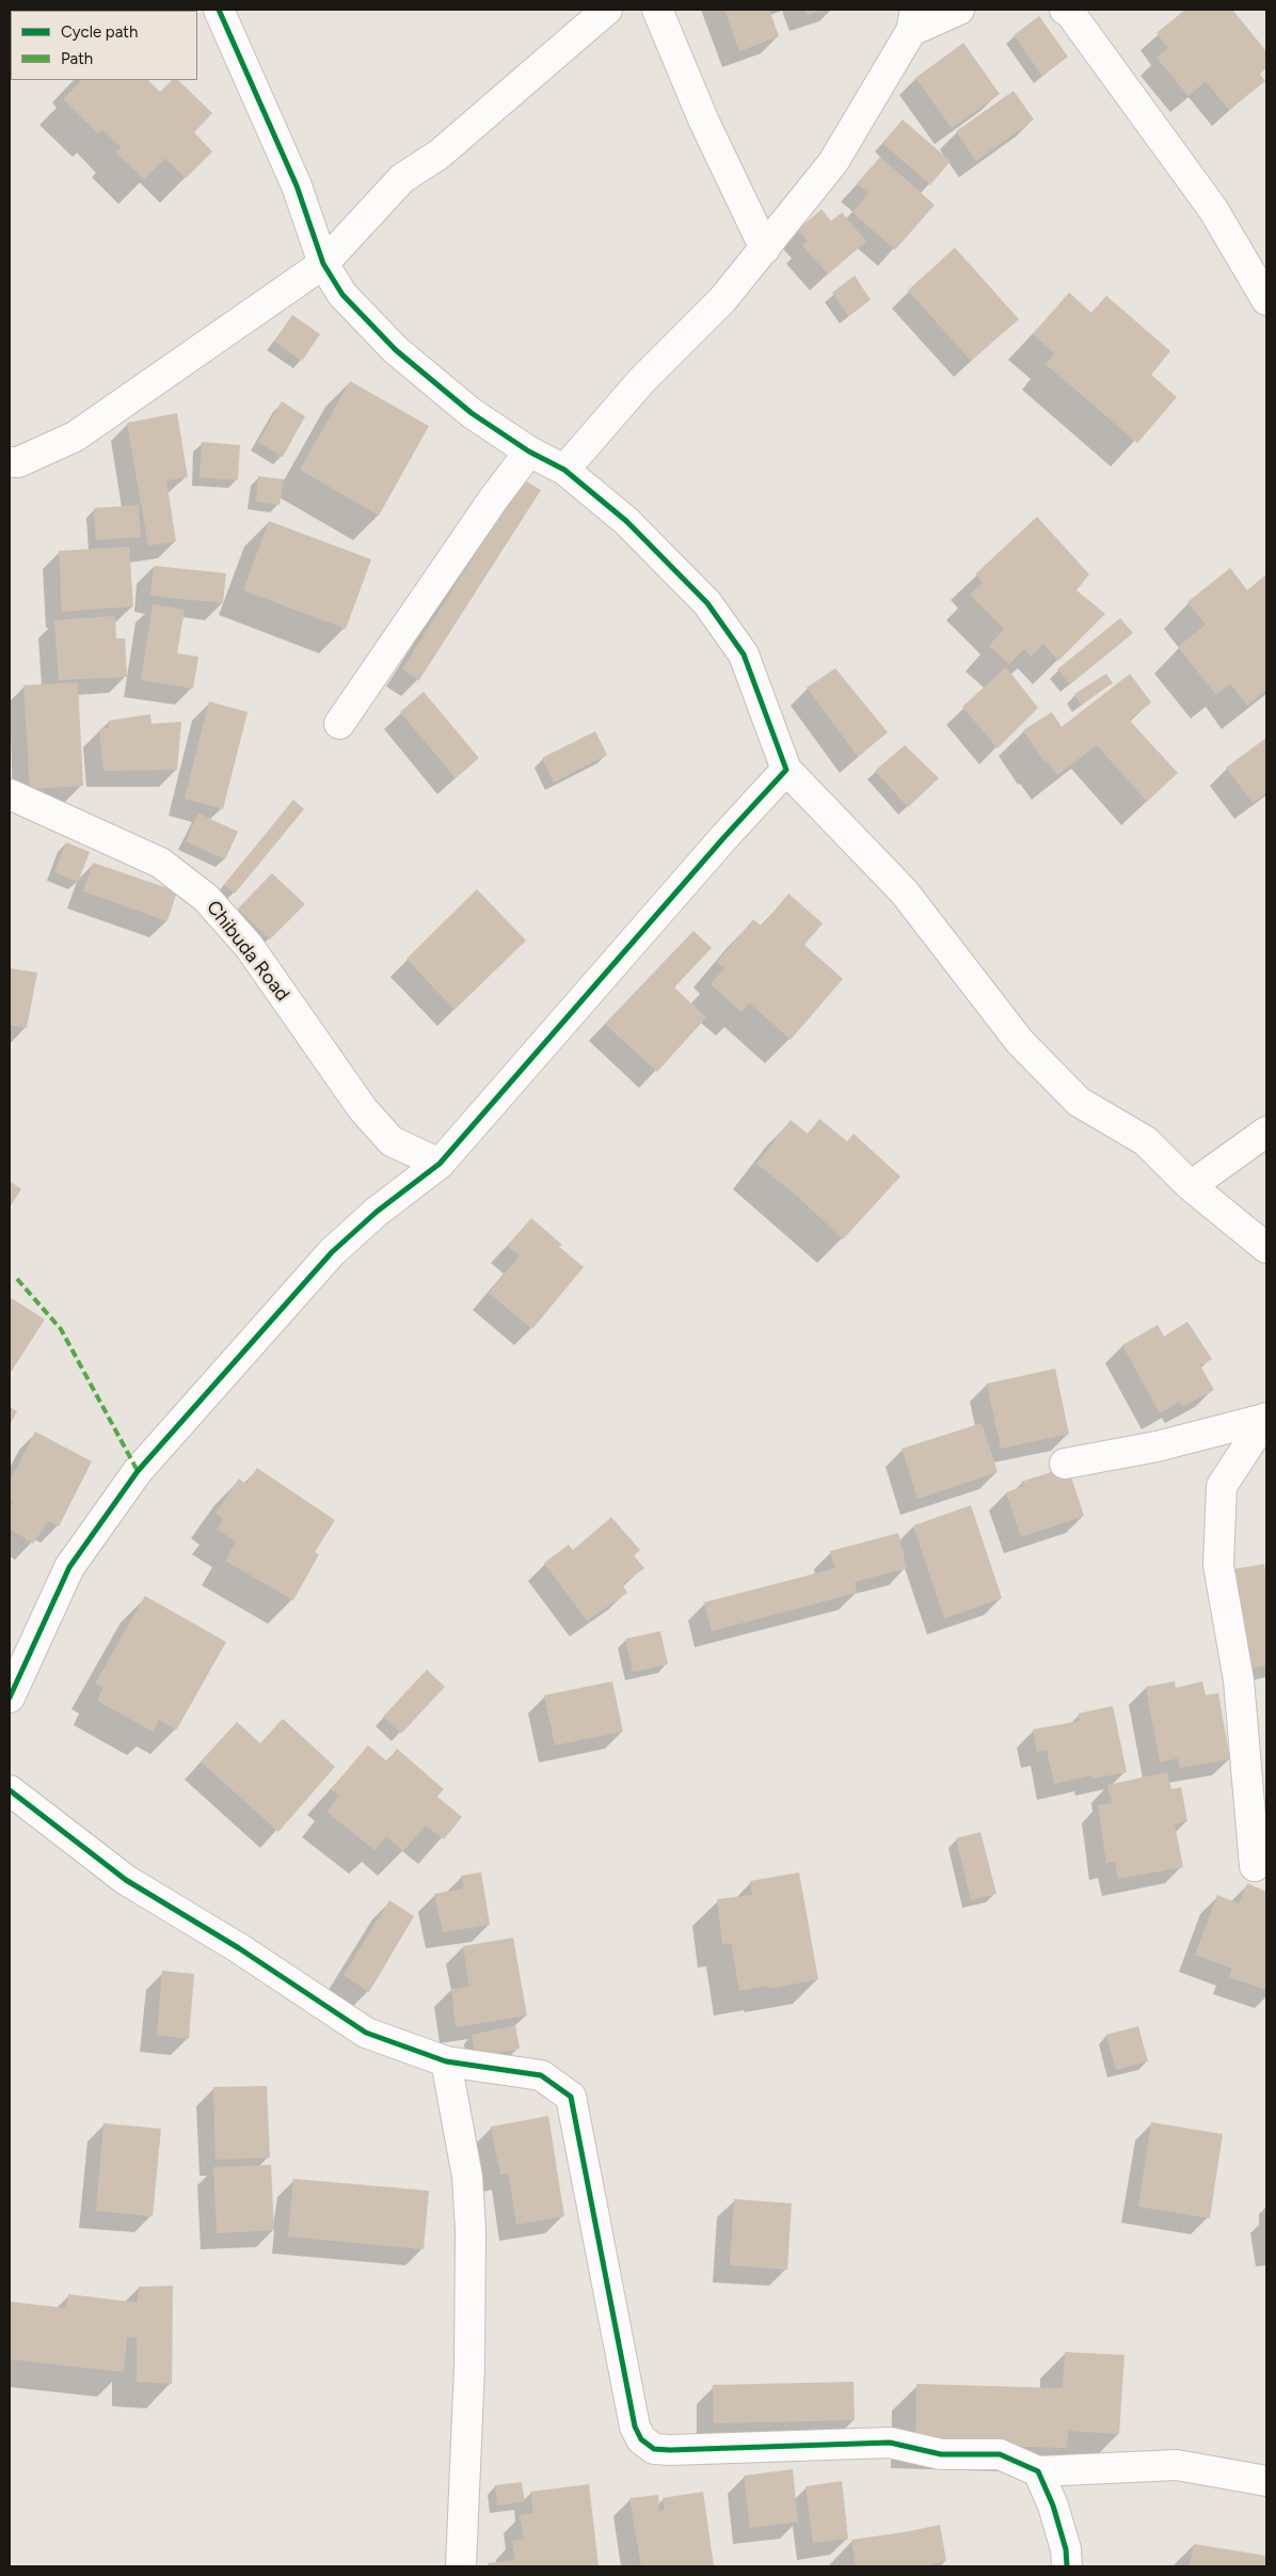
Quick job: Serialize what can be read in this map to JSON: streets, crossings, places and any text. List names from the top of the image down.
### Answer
{
  "streets": {
    "street": ["Chibuda Road"]
  },
  "legend": ["Cycle path", "Path"]
}
